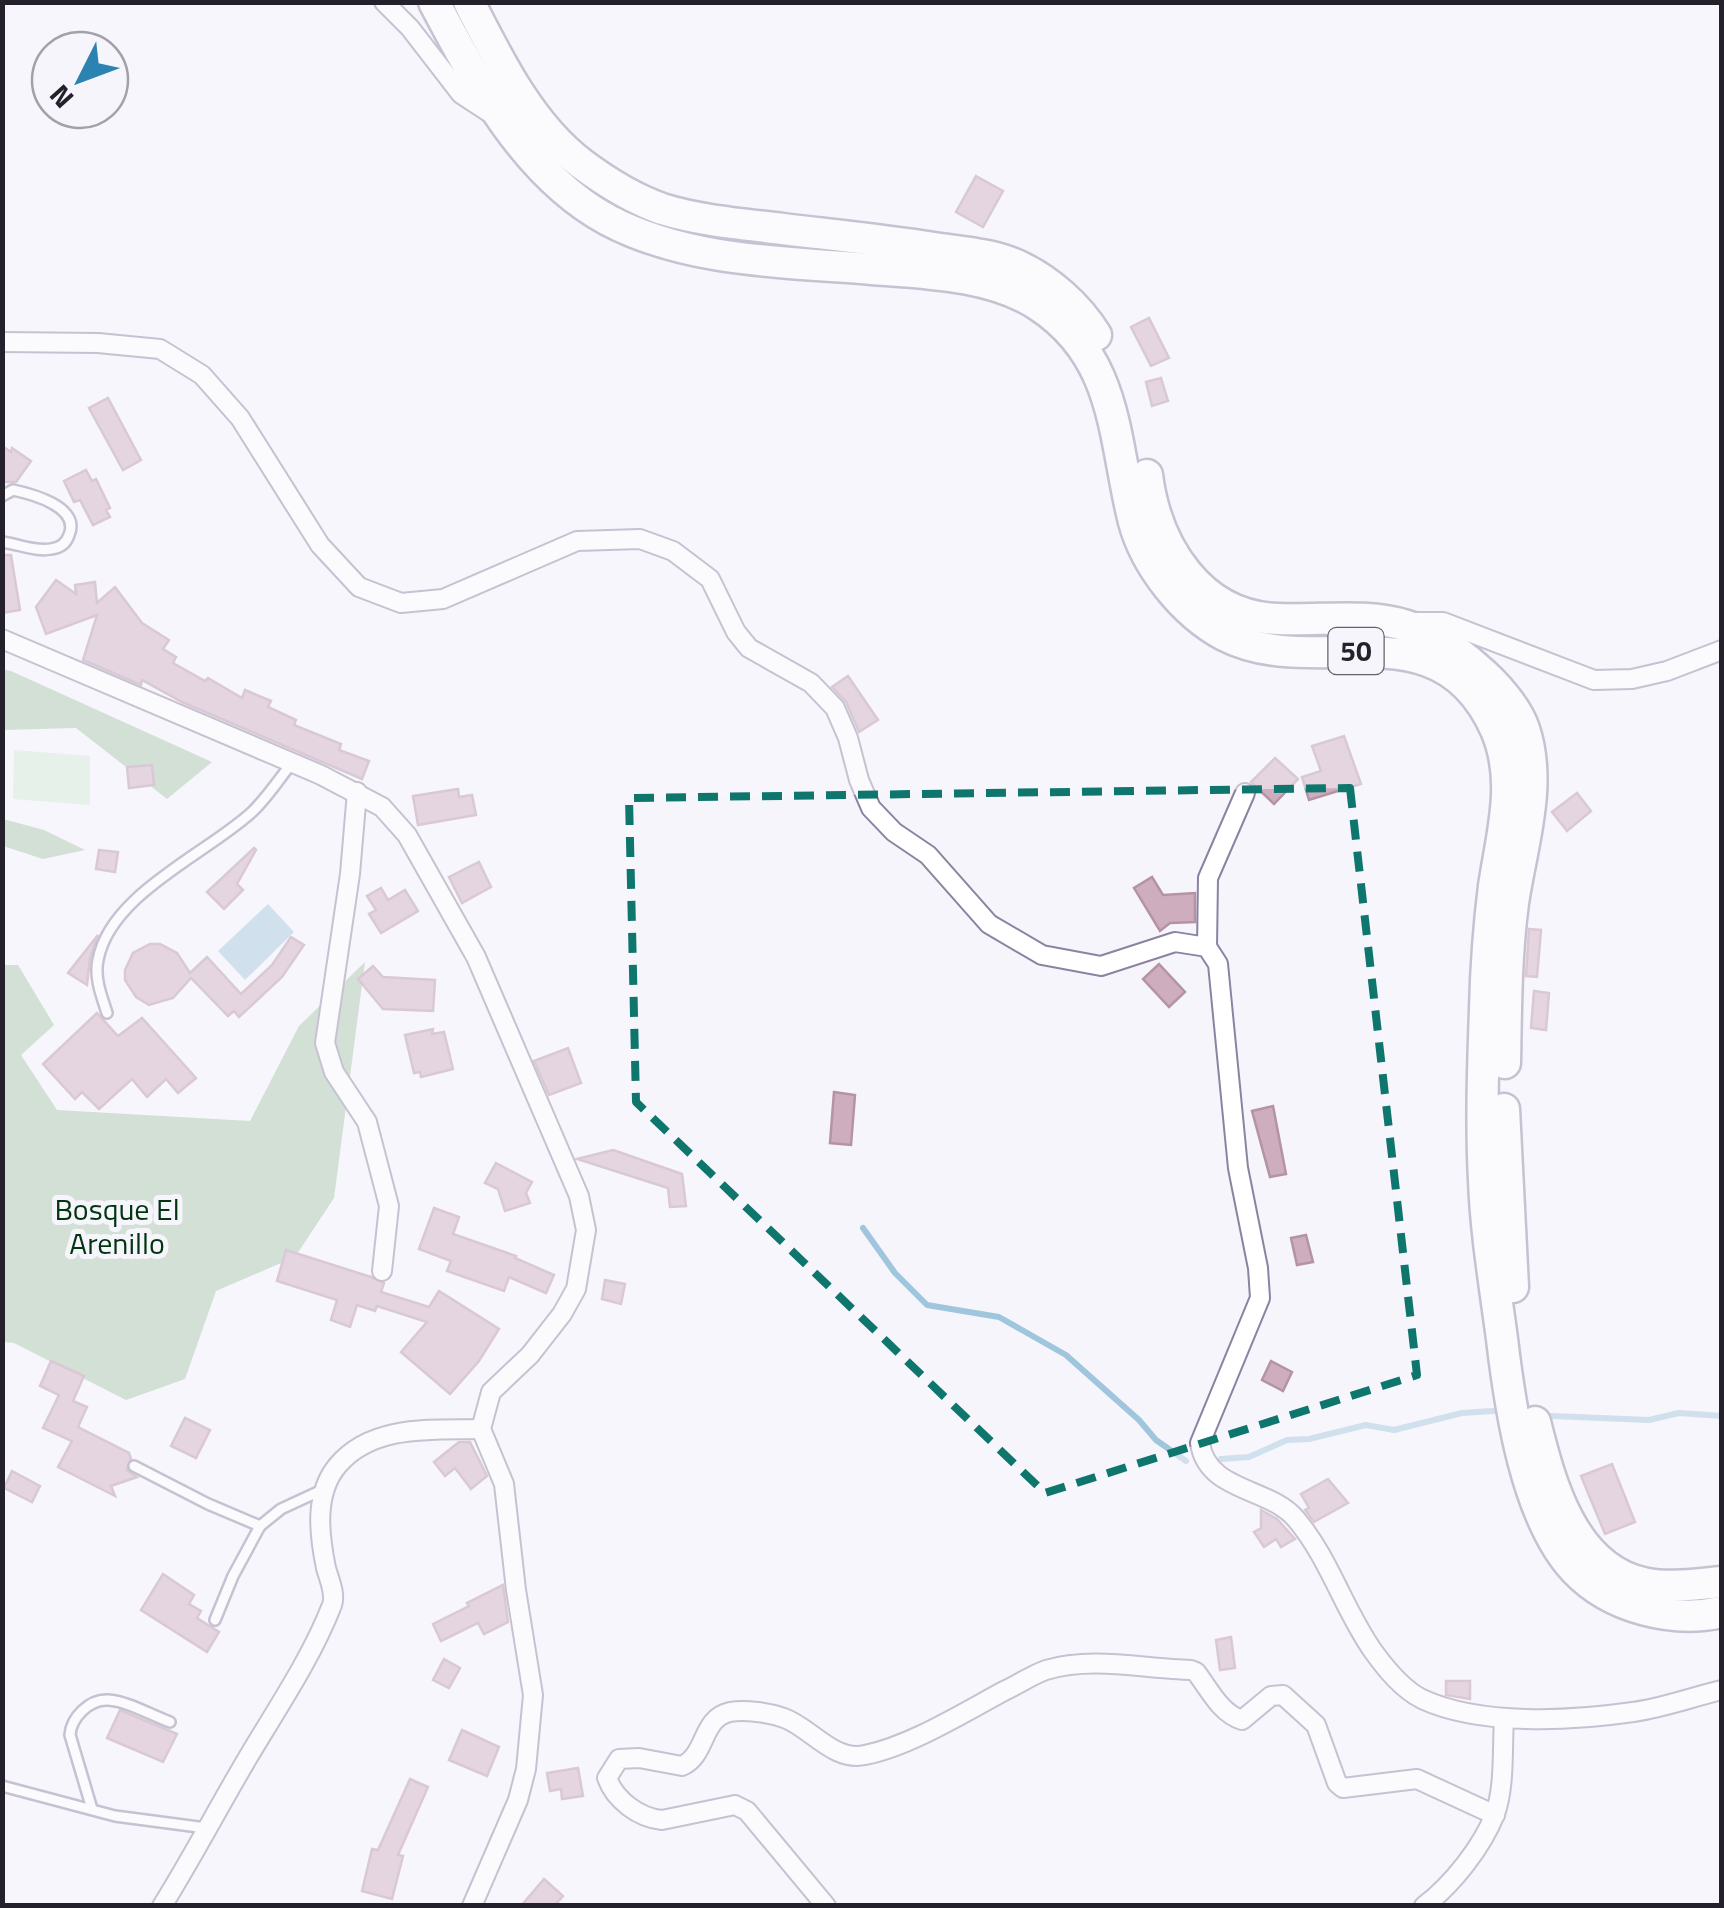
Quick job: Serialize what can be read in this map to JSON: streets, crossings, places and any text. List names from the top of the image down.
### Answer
{
  "streets": {
    "highway": ["50"]
  },
  "parks": ["Bosque El Arenillo"],
  "north": "bottom left"
}
